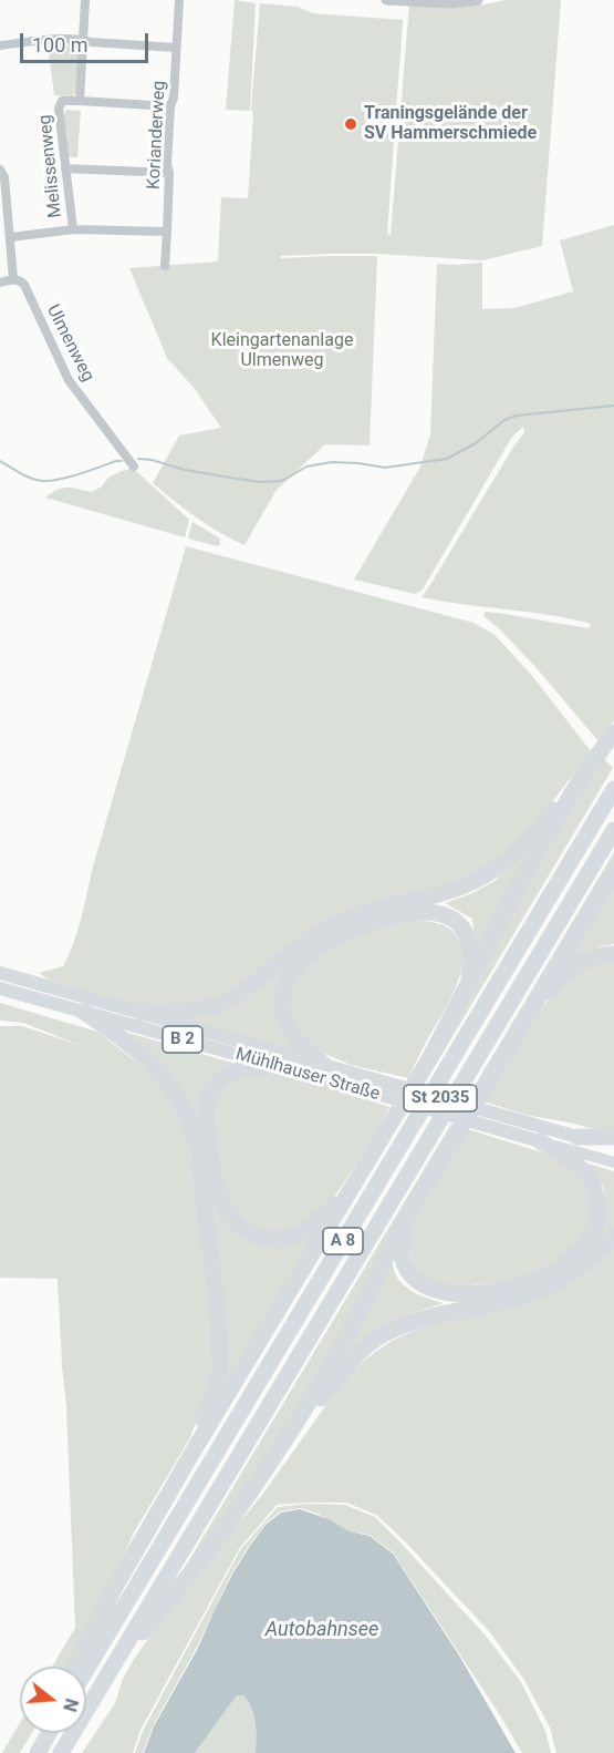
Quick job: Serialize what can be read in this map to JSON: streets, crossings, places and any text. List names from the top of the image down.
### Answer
{
  "streets": {
    "highway": ["A 8"],
    "main road": ["B 2", "Mühlhauser Straße", "St 2035"],
    "street": ["Korianderweg", "Melissenweg", "Ulmenweg"]
  },
  "water": ["Autobahnsee"],
  "parks": ["Kleingartenanlage Ulmenweg"],
  "places": ["Traningsgelände der SV Hammerschmiede"],
  "scale_bar": "100 m",
  "north": "right"
}
